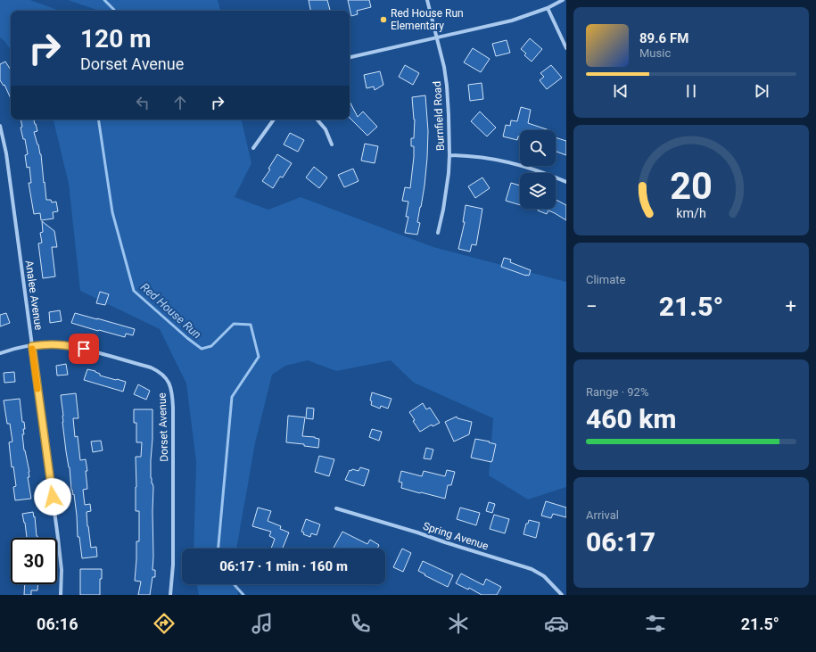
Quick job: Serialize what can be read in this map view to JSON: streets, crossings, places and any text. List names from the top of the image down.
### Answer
{
  "streets": {
    "street": [
      "Burnfield Road",
      "Analee Avenue",
      "Dorset Avenue",
      "Spring Avenue"
    ]
  },
  "crossings": [
    ["Analee Avenue", "Dorset Avenue"]
  ],
  "water": ["Red House Run"],
  "places": ["Red House Run Elementary"],
  "page": {
    "turn": ["120 m", "Dorset Avenue"],
    "song": ["89.6 FM", "Music"],
    "tile": [
      "Climate",
      ["Range · 92%", "460 km"],
      ["Arrival", "06:17"]
    ],
    "heat": ["−", "21.5°", "+"],
    "limit": "30",
    "trip": "06:17 · 1 min · 160 m",
    "tabs": ["06:16", "21.5°"],
    "gauge": ["20", "km/h"]
  }
}
